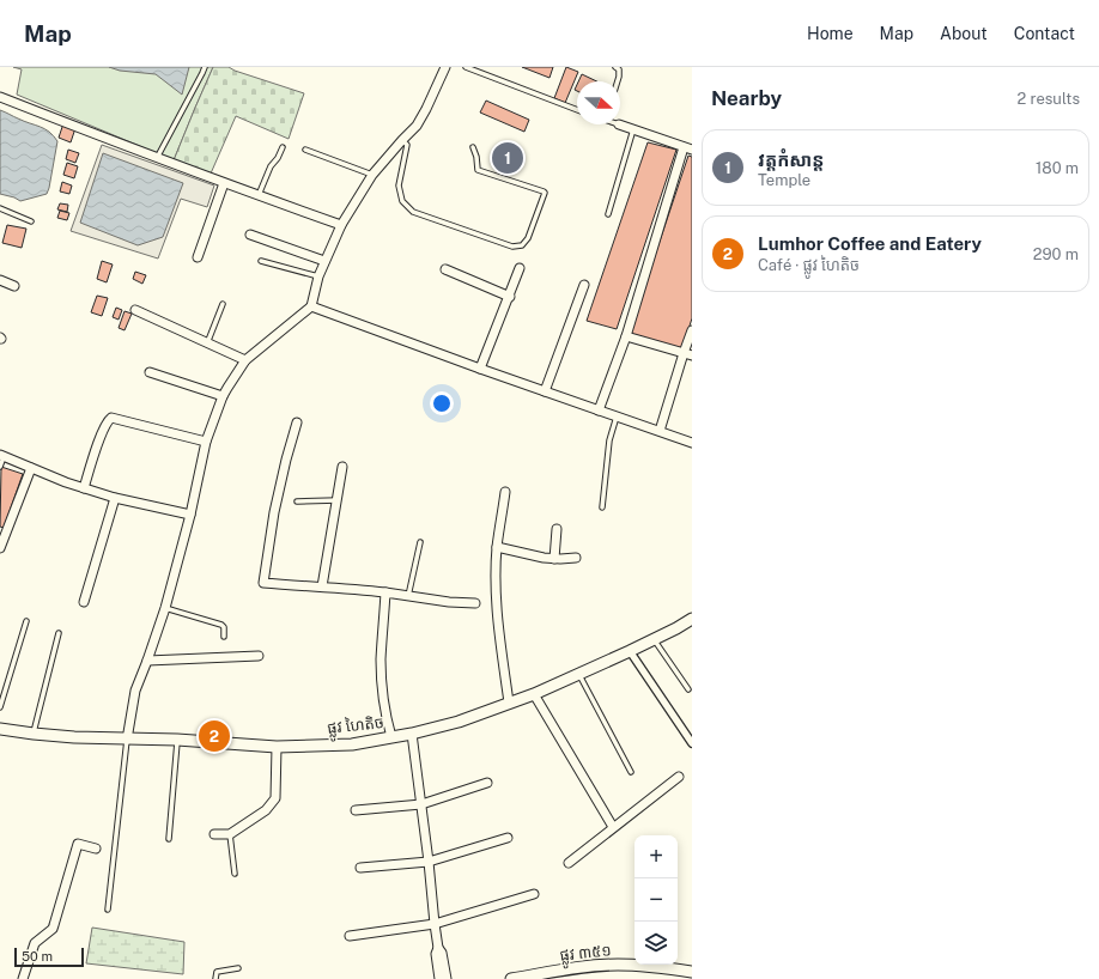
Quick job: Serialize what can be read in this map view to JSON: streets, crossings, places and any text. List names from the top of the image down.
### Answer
{
  "streets": {
    "street": ["ផ្លូវ ហៃតិច", "ផ្លូវ ៣៥១"]
  },
  "scale_bar": "50 m",
  "north": "right",
  "page": {
    "header": "Map",
    "nav": [
      "Home",
      "Map",
      "About",
      "Contact"
    ],
    "heading": ["Nearby", "2 results"],
    "list": [
      {
        "mark": "1",
        "name": "វត្តកំសាន្ត",
        "note": "Temple",
        "value": "180 m"
      },
      {
        "mark": "2",
        "name": "Lumhor Coffee and Eatery",
        "note": "Café · ផ្លូវ ហៃតិច",
        "value": "290 m"
      }
    ],
    "pins": ["1", "2"],
    "map_buttons": ["+", "−"],
    "scale": "50 m"
  }
}
